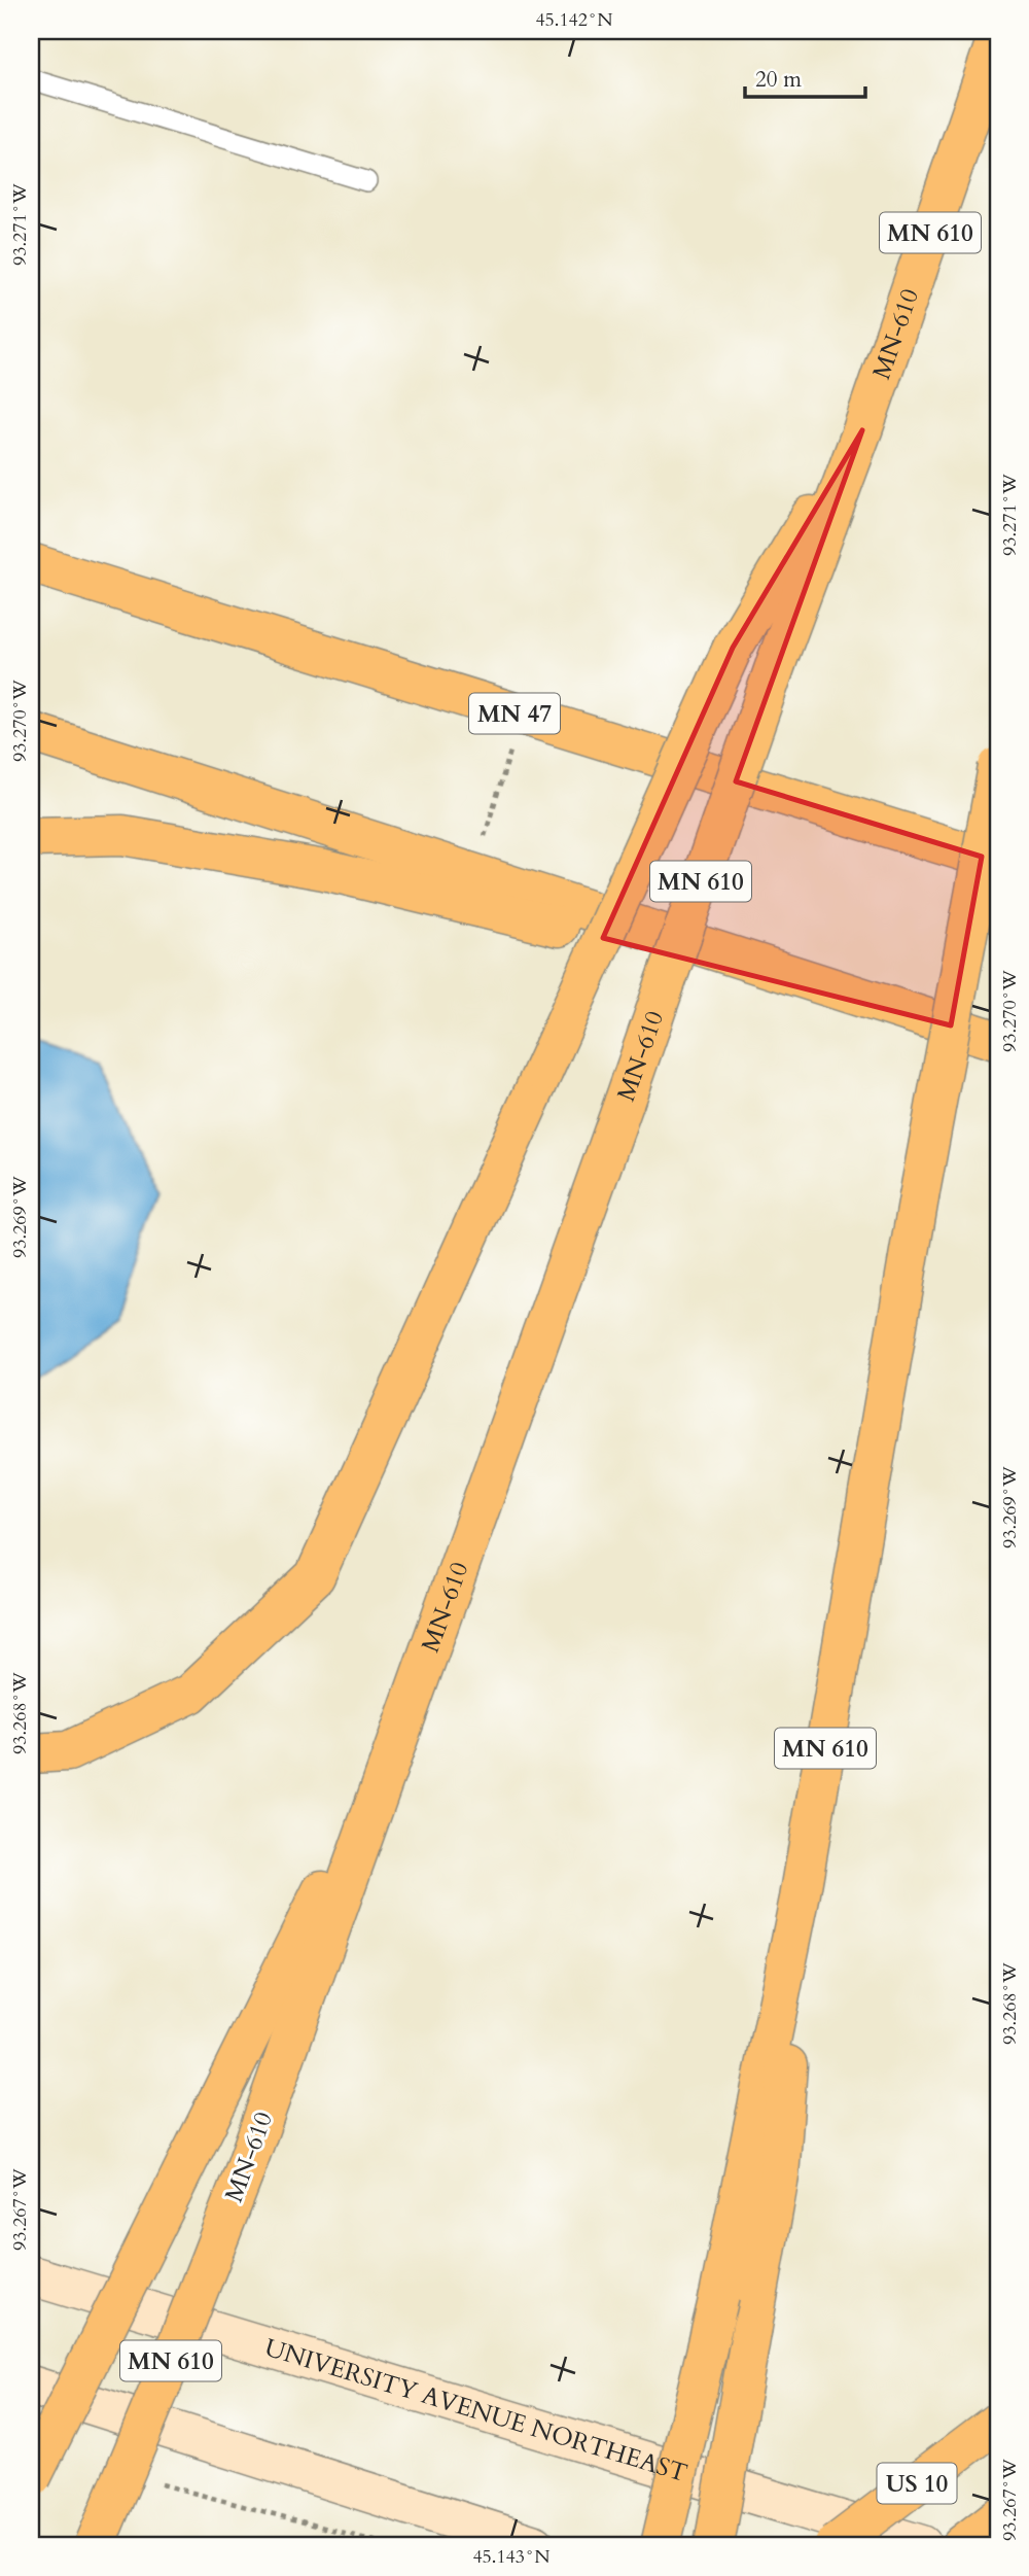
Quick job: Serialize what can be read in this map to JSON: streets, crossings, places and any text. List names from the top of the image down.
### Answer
{
  "streets": {
    "highway": [
      "MN 610",
      "MN-610",
      "MN 47",
      "US 10"
    ],
    "main road": ["UNIVERSITY AVENUE NORTHEAST"]
  },
  "scale_bar": "20 m",
  "coordinates": [
    "45.142°N",
    "93.271°W",
    "93.270°W",
    "93.269°W",
    "93.268°W",
    "93.267°W",
    "45.143°N"
  ]
}
